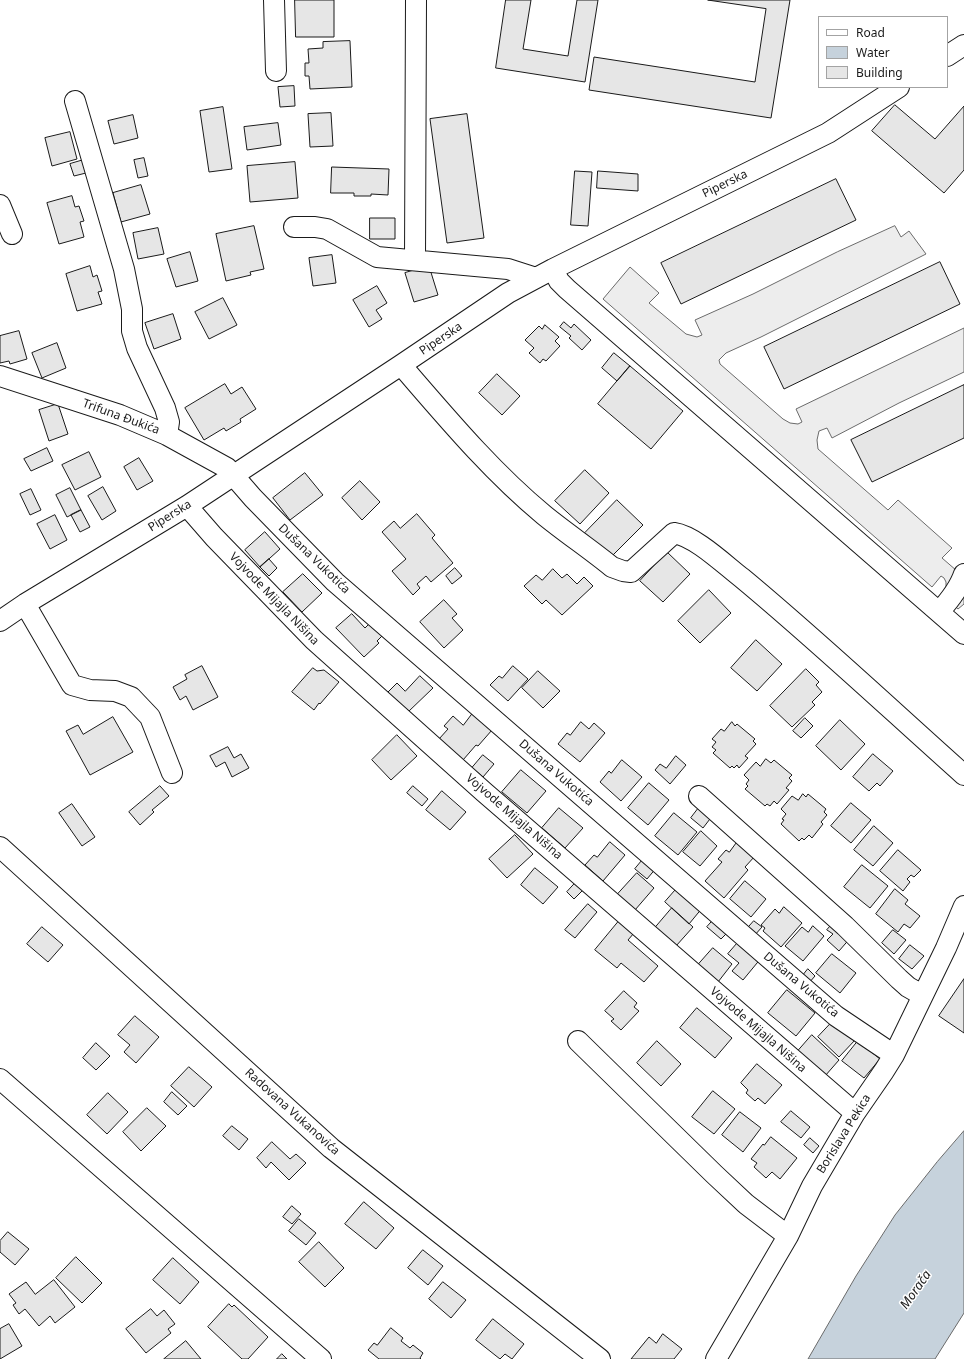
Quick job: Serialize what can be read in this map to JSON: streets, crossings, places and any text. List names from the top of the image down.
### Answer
{
  "streets": {
    "street": [
      "Piperska",
      "Trifuna Đukića",
      "Dušana Vukotića",
      "Vojvode Mijajla Nišina",
      "Radovana Vukanovića",
      "Borislava Pekica"
    ]
  },
  "crossings": [
    ["Piperska", "Trifuna Đukića"],
    ["Piperska", "Dušana Vukotića"],
    ["Piperska", "Vojvode Mijajla Nišina"],
    ["Trifuna Đukića", "Dušana Vukotića"],
    ["Dušana Vukotića", "Borislava Pekica"],
    ["Vojvode Mijajla Nišina", "Borislava Pekica"]
  ],
  "water": ["Morača"],
  "legend": ["Road", "Water", "Building"]
}
